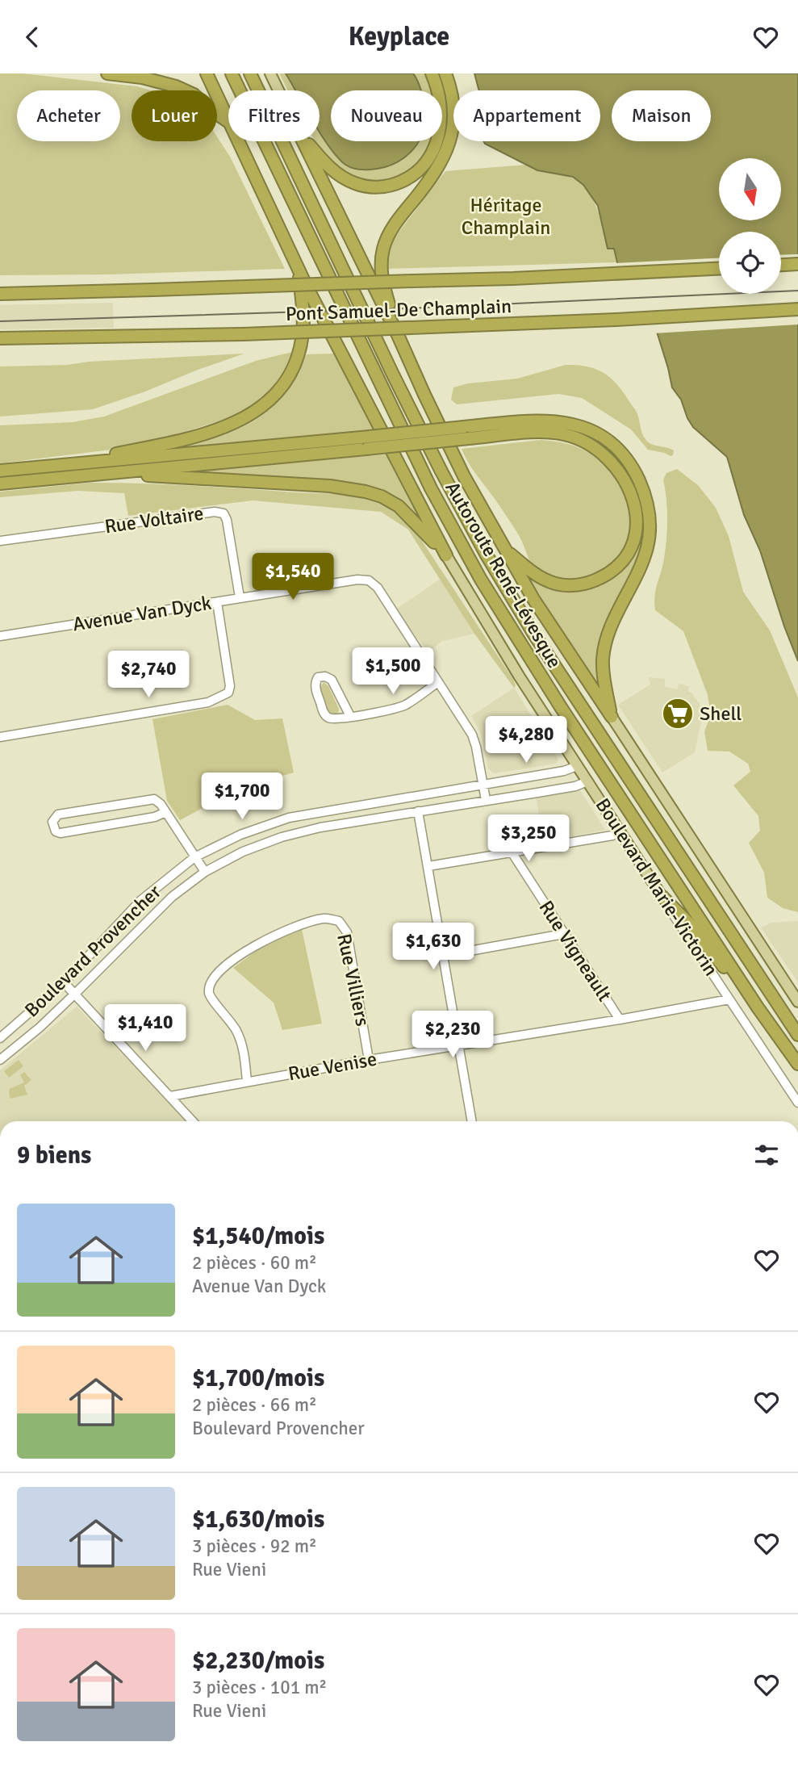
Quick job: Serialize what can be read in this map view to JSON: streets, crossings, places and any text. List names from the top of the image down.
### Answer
{
  "streets": {
    "highway": ["Pont Samuel-De Champlain", "Autoroute René-Lévesque"],
    "main road": ["Boulevard Marie-Victorin"],
    "street": [
      "Rue Voltaire",
      "Avenue Van Dyck",
      "Boulevard Provencher",
      "Rue Vigneault",
      "Rue Villiers",
      "Rue Venise"
    ]
  },
  "crossings": [
    ["Rue Voltaire", "Avenue Van Dyck"],
    ["Avenue Van Dyck", "Boulevard Provencher"],
    ["Boulevard Marie-Victorin", "Boulevard Provencher"],
    ["Boulevard Marie-Victorin", "Rue Venise"],
    ["Rue Vigneault", "Rue Venise"],
    ["Rue Villiers", "Rue Venise"]
  ],
  "parks": ["Héritage Champlain"],
  "places": {
    "supermarket": ["Shell"]
  },
  "north": "bottom",
  "page": {
    "header": "Keyplace",
    "chip": [
      "Acheter",
      "Louer",
      "Filtres",
      "Nouveau",
      "Appartement",
      "Maison"
    ],
    "price": [
      "$1,540",
      "$1,500",
      "$2,740",
      "$4,280",
      "$1,700",
      "$3,250",
      "$1,630",
      "$1,410",
      "$2,230"
    ],
    "heading": "9 biens",
    "list": [
      {
        "name": "$1,540/mois",
        "note": "2 pièces · 60 m² · Avenue Van Dyck"
      },
      {
        "name": "$1,700/mois",
        "note": "2 pièces · 66 m² · Boulevard Provencher"
      },
      {
        "name": "$1,630/mois",
        "note": "3 pièces · 92 m² · Rue Vieni"
      },
      {
        "name": "$2,230/mois",
        "note": "3 pièces · 101 m² · Rue Vieni"
      }
    ]
  }
}
